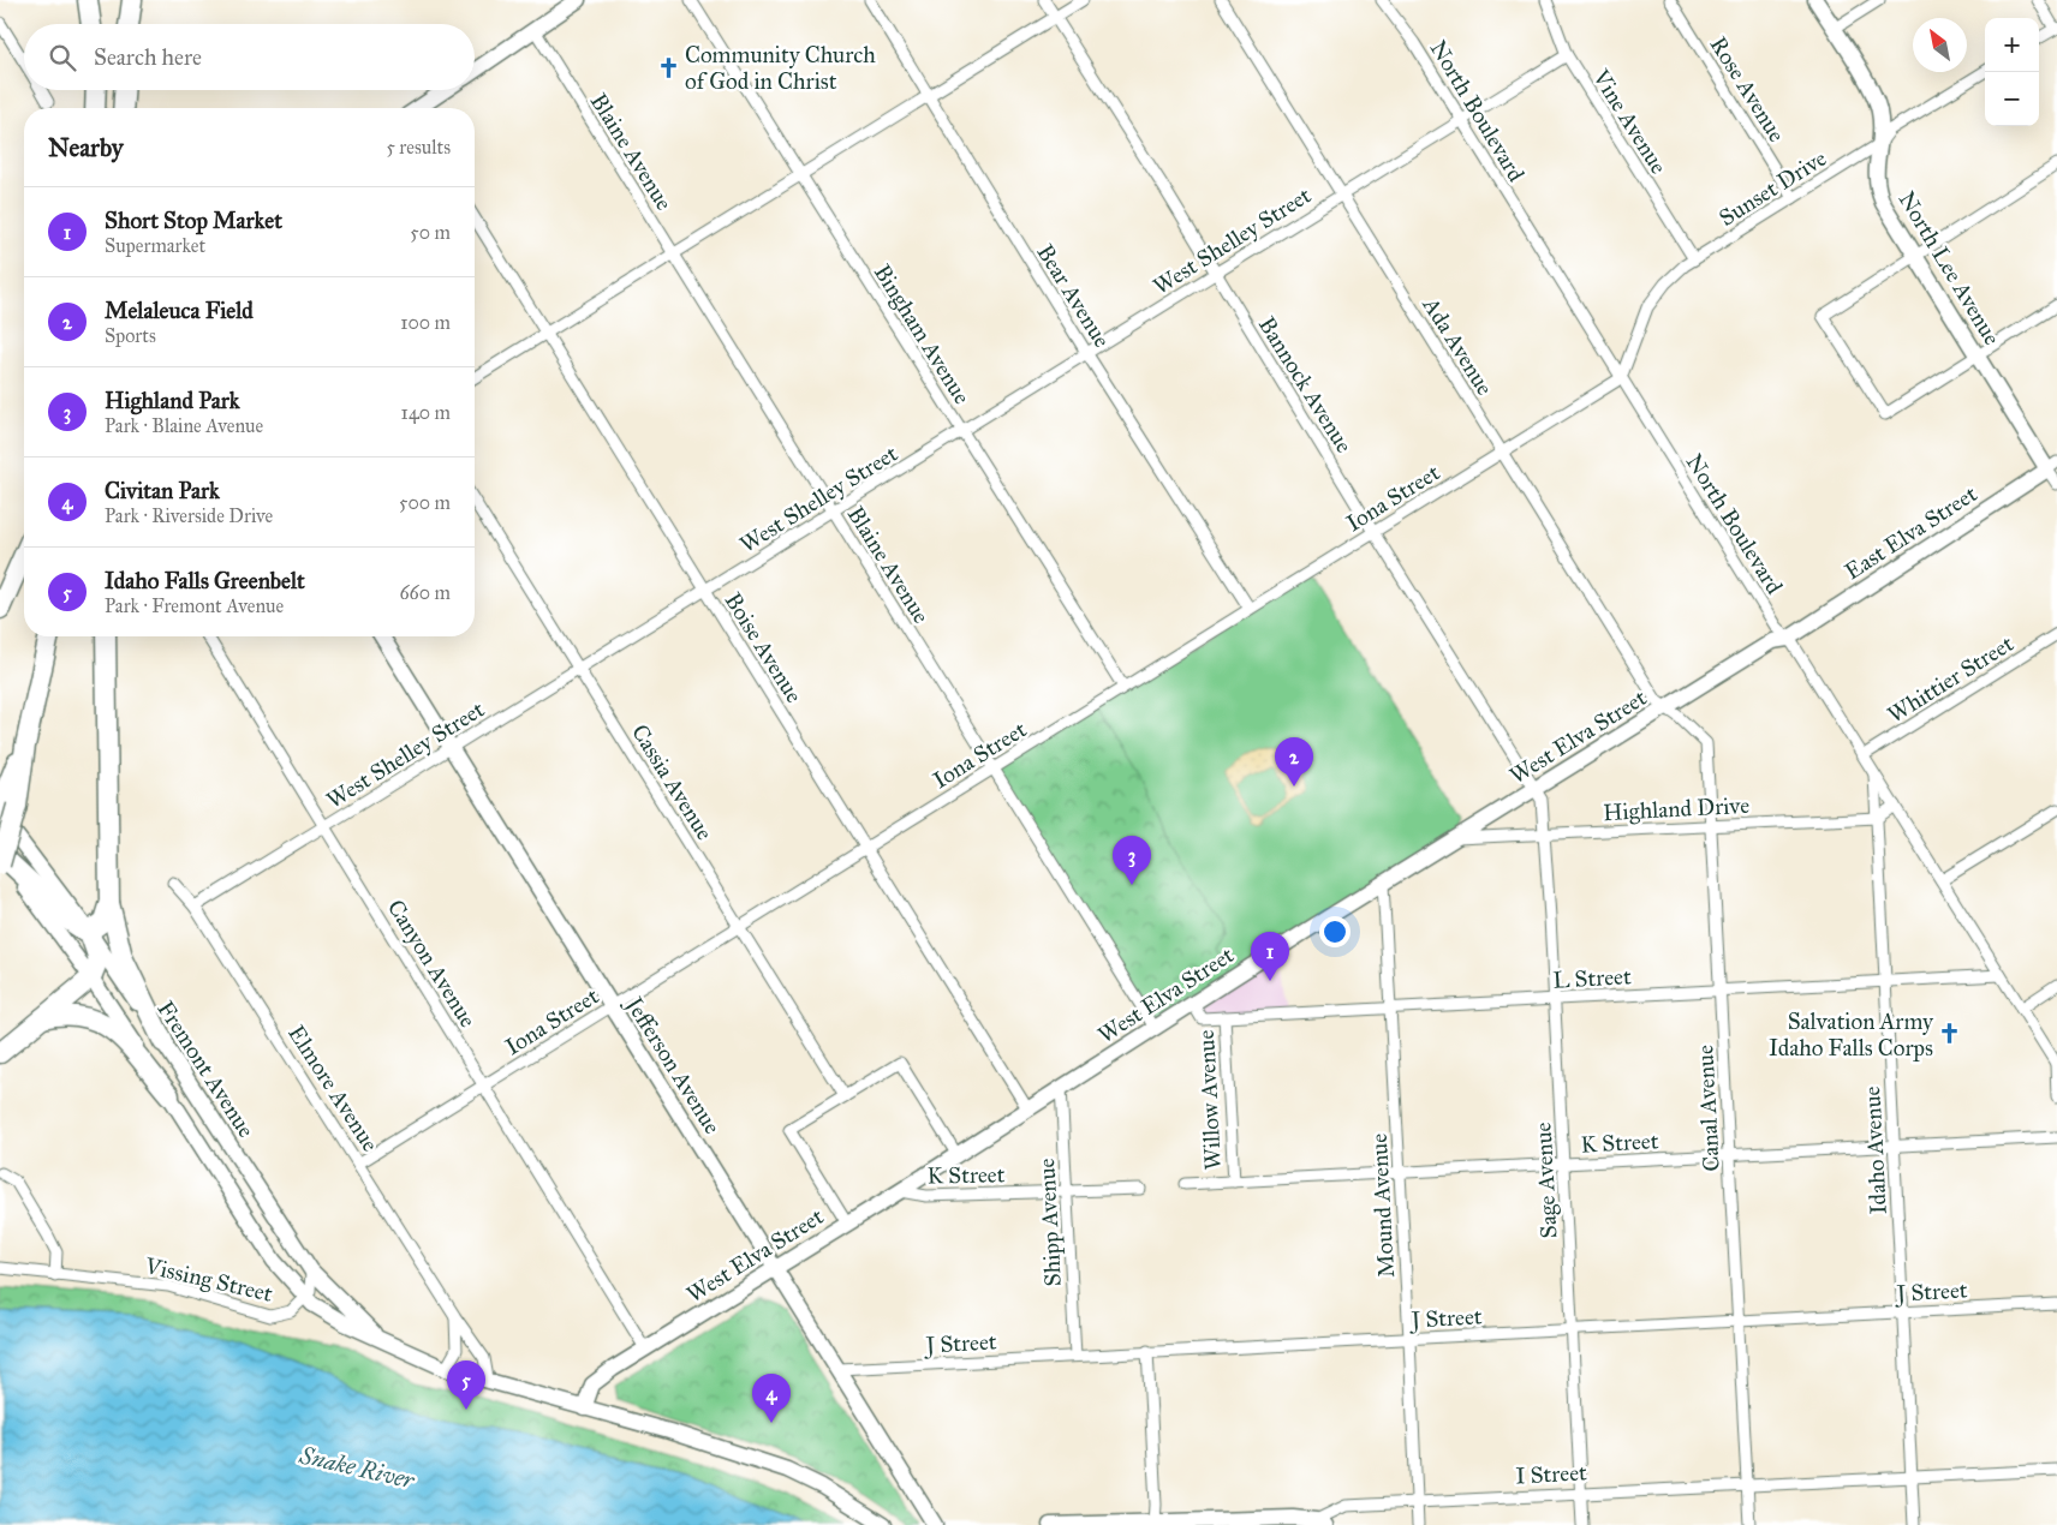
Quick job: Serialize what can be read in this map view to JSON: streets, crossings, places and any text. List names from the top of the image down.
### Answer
{
  "streets": {
    "street": [
      "Rose Avenue",
      "North Boulevard",
      "Vine Avenue",
      "Blaine Avenue",
      "Sunset Drive",
      "West Shelley Street",
      "North Lee Avenue",
      "Bear Avenue",
      "Bingham Avenue",
      "Ada Avenue",
      "Bannock Avenue",
      "Iona Street",
      "East Elva Street",
      "Boise Avenue",
      "Whittier Street",
      "West Elva Street",
      "Cassia Avenue",
      "Highland Drive",
      "Canyon Avenue",
      "L Street",
      "Jefferson Avenue",
      "Fremont Avenue",
      "Elmore Avenue",
      "Willow Avenue",
      "Canal Avenue",
      "K Street",
      "Idaho Avenue",
      "Sage Avenue",
      "Mound Avenue",
      "Shipp Avenue",
      "Vissing Street",
      "J Street",
      "I Street"
    ]
  },
  "crossings": [
    ["Rose Avenue", "Sunset Drive"],
    ["North Boulevard", "Sunset Drive"],
    ["North Boulevard", "West Shelley Street"],
    ["North Boulevard", "Iona Street"],
    ["North Boulevard", "East Elva Street"],
    ["North Boulevard", "Whittier Street"],
    ["North Boulevard", "West Elva Street"],
    ["North Boulevard", "L Street"],
    ["North Boulevard", "Idaho Avenue"],
    ["Vine Avenue", "Sunset Drive"],
    ["Vine Avenue", "West Shelley Street"],
    ["Blaine Avenue", "West Shelley Street"],
    ["Blaine Avenue", "Iona Street"],
    ["Blaine Avenue", "West Elva Street"],
    ["Sunset Drive", "North Lee Avenue"],
    ["Sunset Drive", "Iona Street"],
    ["West Shelley Street", "Bear Avenue"],
    ["West Shelley Street", "Bingham Avenue"],
    ["West Shelley Street", "Ada Avenue"],
    ["West Shelley Street", "Bannock Avenue"],
    ["West Shelley Street", "Boise Avenue"],
    ["West Shelley Street", "Cassia Avenue"],
    ["West Shelley Street", "Canyon Avenue"],
    ["West Shelley Street", "Jefferson Avenue"],
    ["West Shelley Street", "Elmore Avenue"],
    ["North Lee Avenue", "East Elva Street"],
    ["Bear Avenue", "Iona Street"],
    ["Bingham Avenue", "Iona Street"],
    ["Ada Avenue", "Iona Street"],
    ["Ada Avenue", "West Elva Street"],
    ["Ada Avenue", "Canal Avenue"],
    ["Bannock Avenue", "Iona Street"],
    ["Bannock Avenue", "West Elva Street"],
    ["Bannock Avenue", "Highland Drive"],
    ["Bannock Avenue", "Sage Avenue"],
    ["Iona Street", "Boise Avenue"],
    ["Iona Street", "Cassia Avenue"],
    ["Iona Street", "Canyon Avenue"],
    ["Iona Street", "Jefferson Avenue"],
    ["Iona Street", "Elmore Avenue"],
    ["East Elva Street", "West Elva Street"],
    ["Boise Avenue", "West Elva Street"],
    ["West Elva Street", "Highland Drive"],
    ["West Elva Street", "Canyon Avenue"],
    ["West Elva Street", "L Street"],
    ["West Elva Street", "Jefferson Avenue"],
    ["West Elva Street", "Fremont Avenue"],
    ["West Elva Street", "Canal Avenue"],
    ["West Elva Street", "K Street"],
    ["West Elva Street", "Mound Avenue"],
    ["West Elva Street", "Shipp Avenue"],
    ["Highland Drive", "Canal Avenue"],
    ["Highland Drive", "Idaho Avenue"],
    ["Highland Drive", "Sage Avenue"],
    ["L Street", "Willow Avenue"],
    ["L Street", "Canal Avenue"],
    ["L Street", "Idaho Avenue"],
    ["L Street", "Sage Avenue"],
    ["L Street", "Mound Avenue"],
    ["Jefferson Avenue", "J Street"],
    ["Fremont Avenue", "Elmore Avenue"],
    ["Fremont Avenue", "Vissing Street"],
    ["Willow Avenue", "K Street"],
    ["Canal Avenue", "K Street"],
    ["Canal Avenue", "J Street"],
    ["Canal Avenue", "I Street"],
    ["K Street", "Idaho Avenue"],
    ["K Street", "Sage Avenue"],
    ["K Street", "Mound Avenue"],
    ["K Street", "Shipp Avenue"],
    ["Idaho Avenue", "J Street"],
    ["Idaho Avenue", "I Street"],
    ["Sage Avenue", "J Street"],
    ["Sage Avenue", "I Street"],
    ["Mound Avenue", "J Street"],
    ["Mound Avenue", "I Street"],
    ["Shipp Avenue", "J Street"]
  ],
  "water": ["Snake River"],
  "places": {
    "church": ["Community Church of God in Christ", "Salvation Army Idaho Falls Corps"]
  },
  "north": "top left",
  "page": {
    "map_buttons": ["+", "−"],
    "search": "Search here",
    "heading": ["Nearby", "5 results"],
    "list": [
      {
        "mark": "1",
        "name": "Short Stop Market",
        "note": "Supermarket",
        "value": "50 m"
      },
      {
        "mark": "2",
        "name": "Melaleuca Field",
        "note": "Sports",
        "value": "100 m"
      },
      {
        "mark": "3",
        "name": "Highland Park",
        "note": "Park · Blaine Avenue",
        "value": "140 m"
      },
      {
        "mark": "4",
        "name": "Civitan Park",
        "note": "Park · Riverside Drive",
        "value": "500 m"
      },
      {
        "mark": "5",
        "name": "Idaho Falls Greenbelt",
        "note": "Park · Fremont Avenue",
        "value": "660 m"
      }
    ],
    "pins": [
      "2",
      "3",
      "1",
      "5",
      "4"
    ]
  }
}
